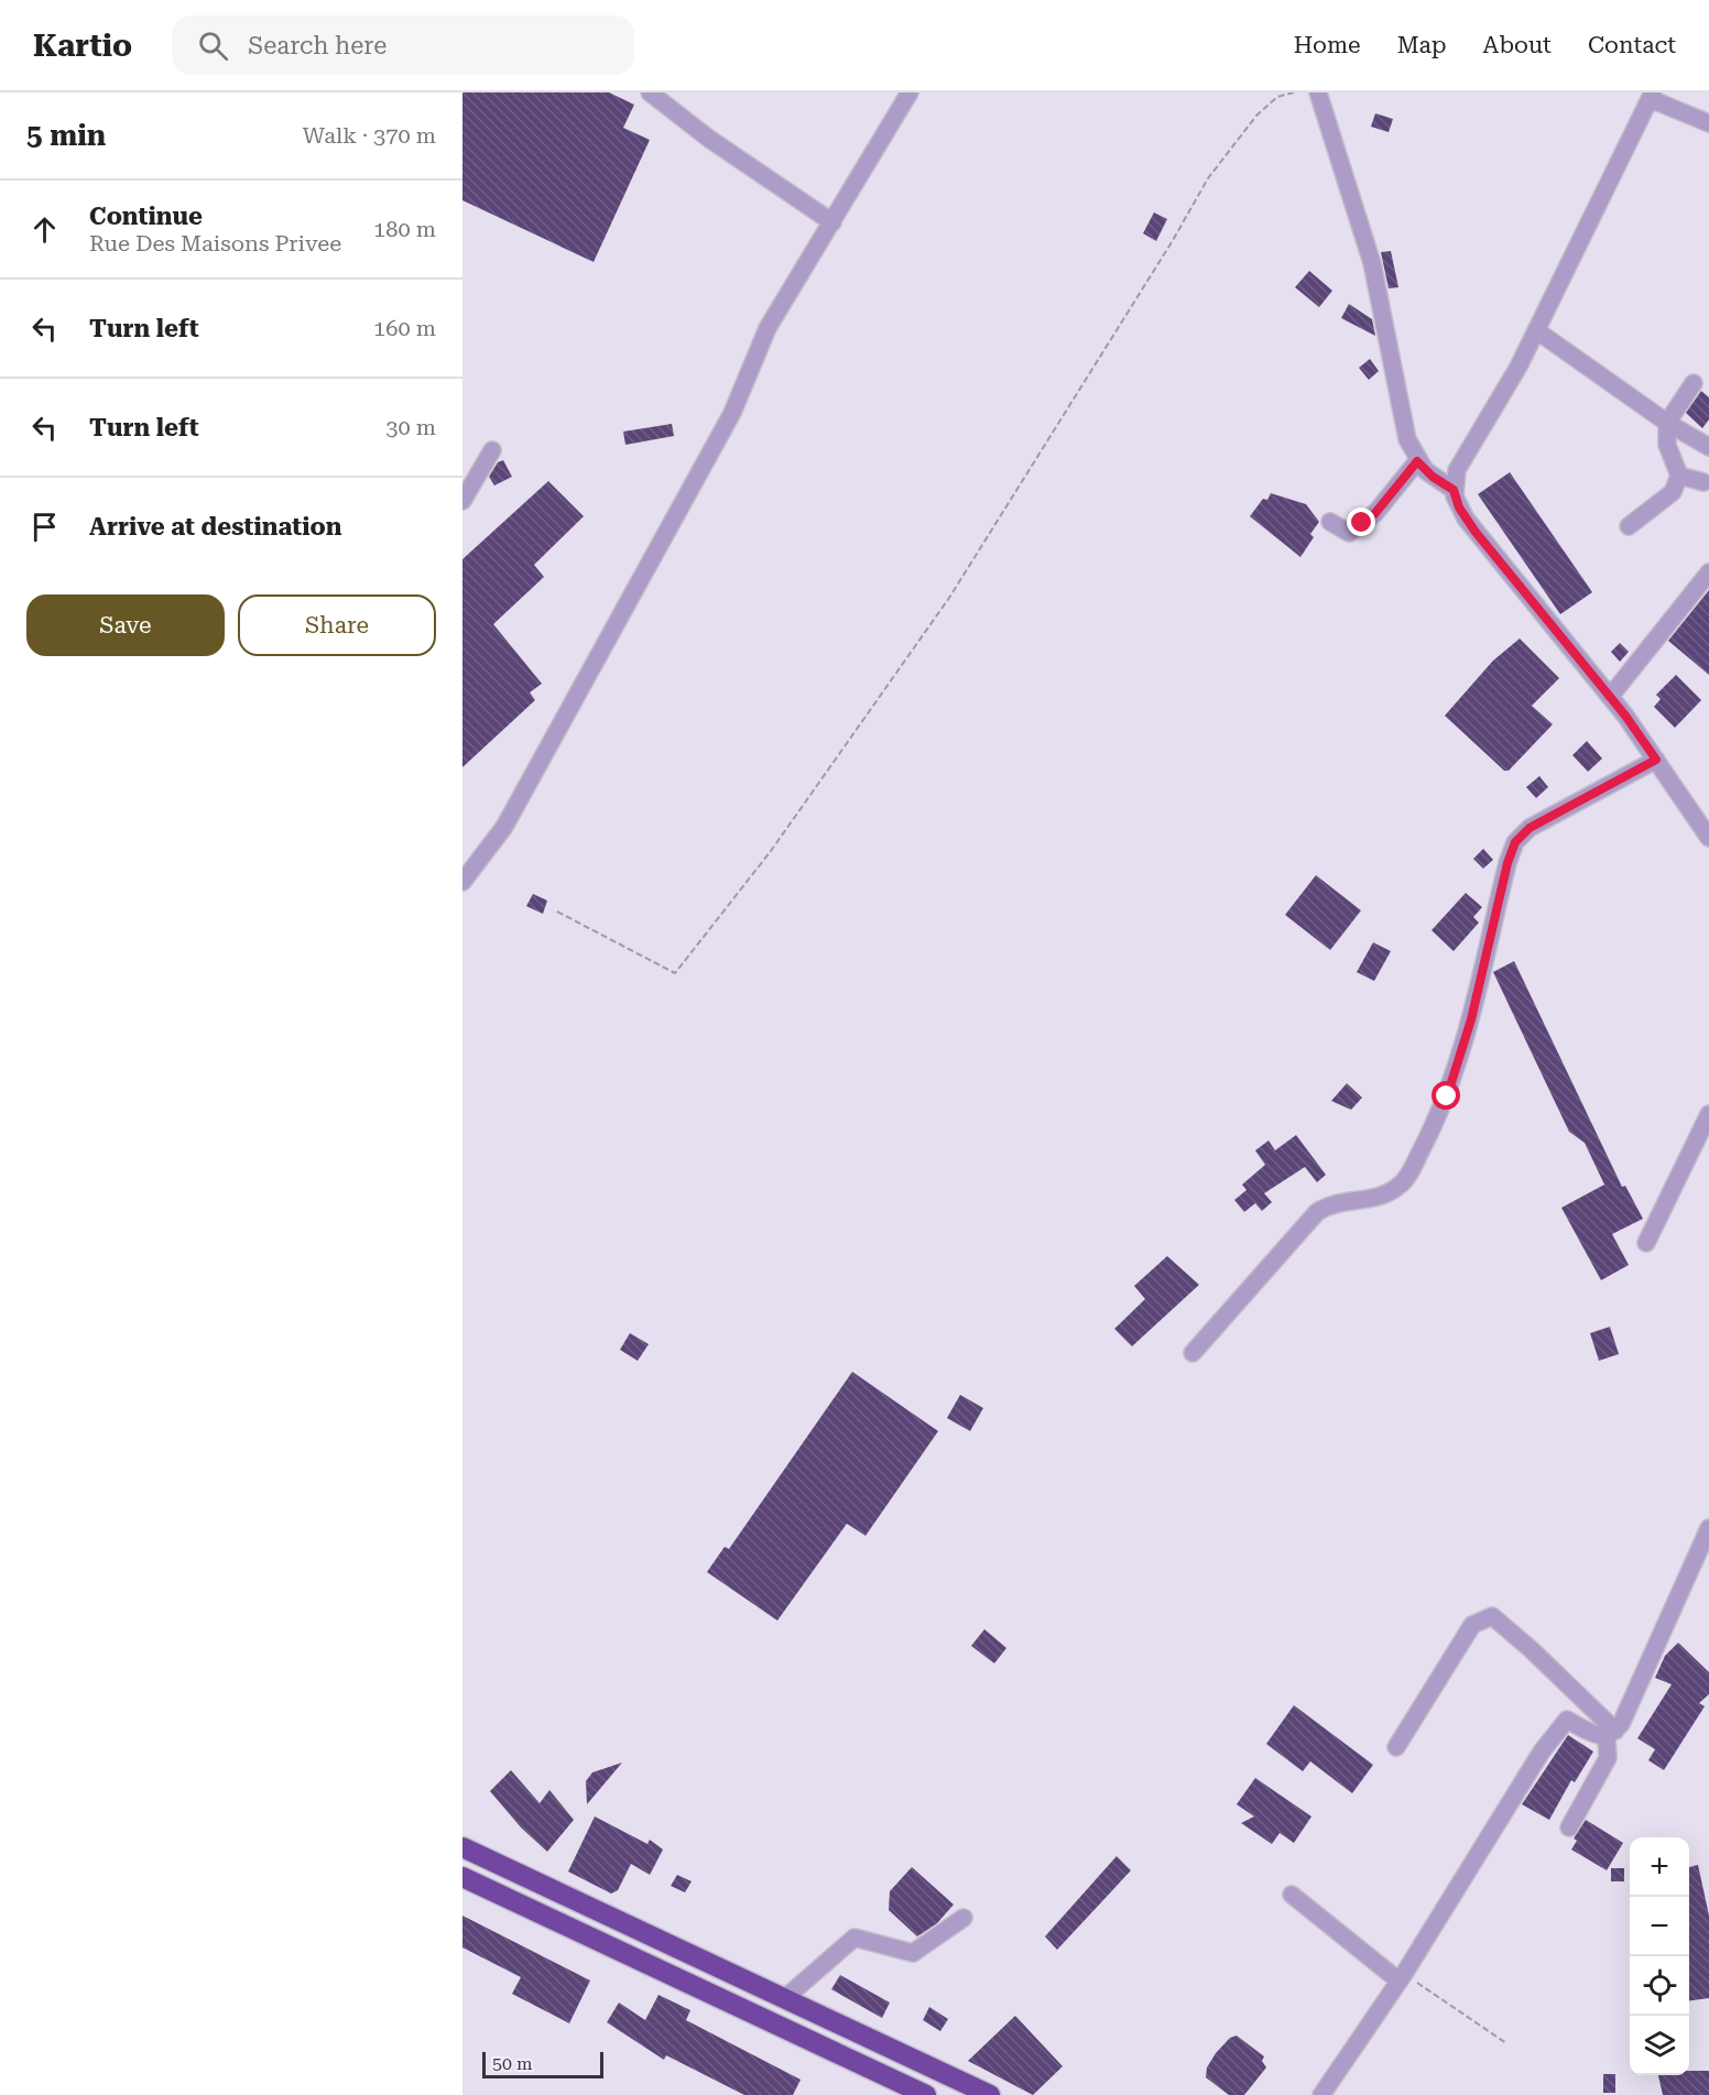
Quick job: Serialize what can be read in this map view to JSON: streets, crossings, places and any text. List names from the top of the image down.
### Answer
{
  "scale_bar": "50 m",
  "page": {
    "header": "Kartio",
    "search": "Search here",
    "nav": [
      "Home",
      "Map",
      "About",
      "Contact"
    ],
    "heading": ["5 min", "Walk · 370 m"],
    "list": [
      ["Continue", "Rue Des Maisons Privee", "180 m"],
      ["Turn left", "160 m"],
      ["Turn left", "30 m"],
      "Arrive at destination"
    ],
    "buttons": ["Save", "Share"],
    "map_buttons": ["+", "−"],
    "scale": "50 m"
  }
}
